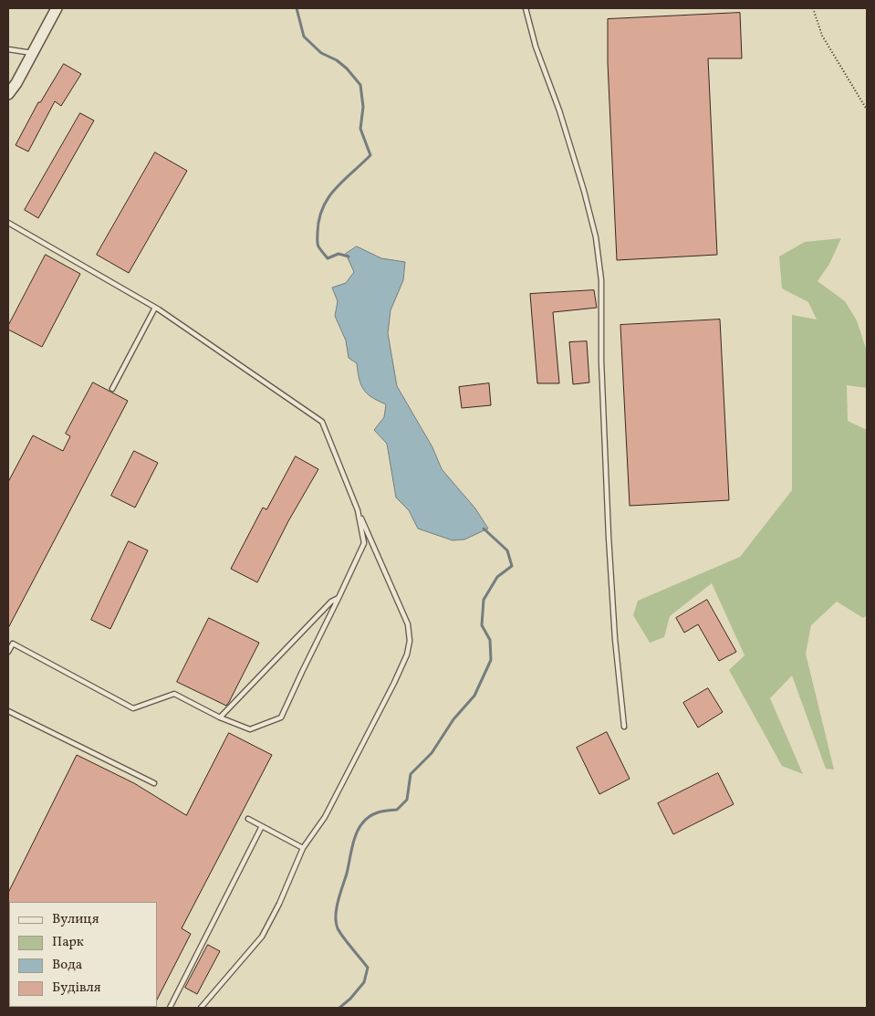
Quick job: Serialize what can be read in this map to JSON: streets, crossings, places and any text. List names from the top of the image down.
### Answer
{
  "legend": [
    "Вулиця",
    "Парк",
    "Вода",
    "Будівля"
  ]
}
